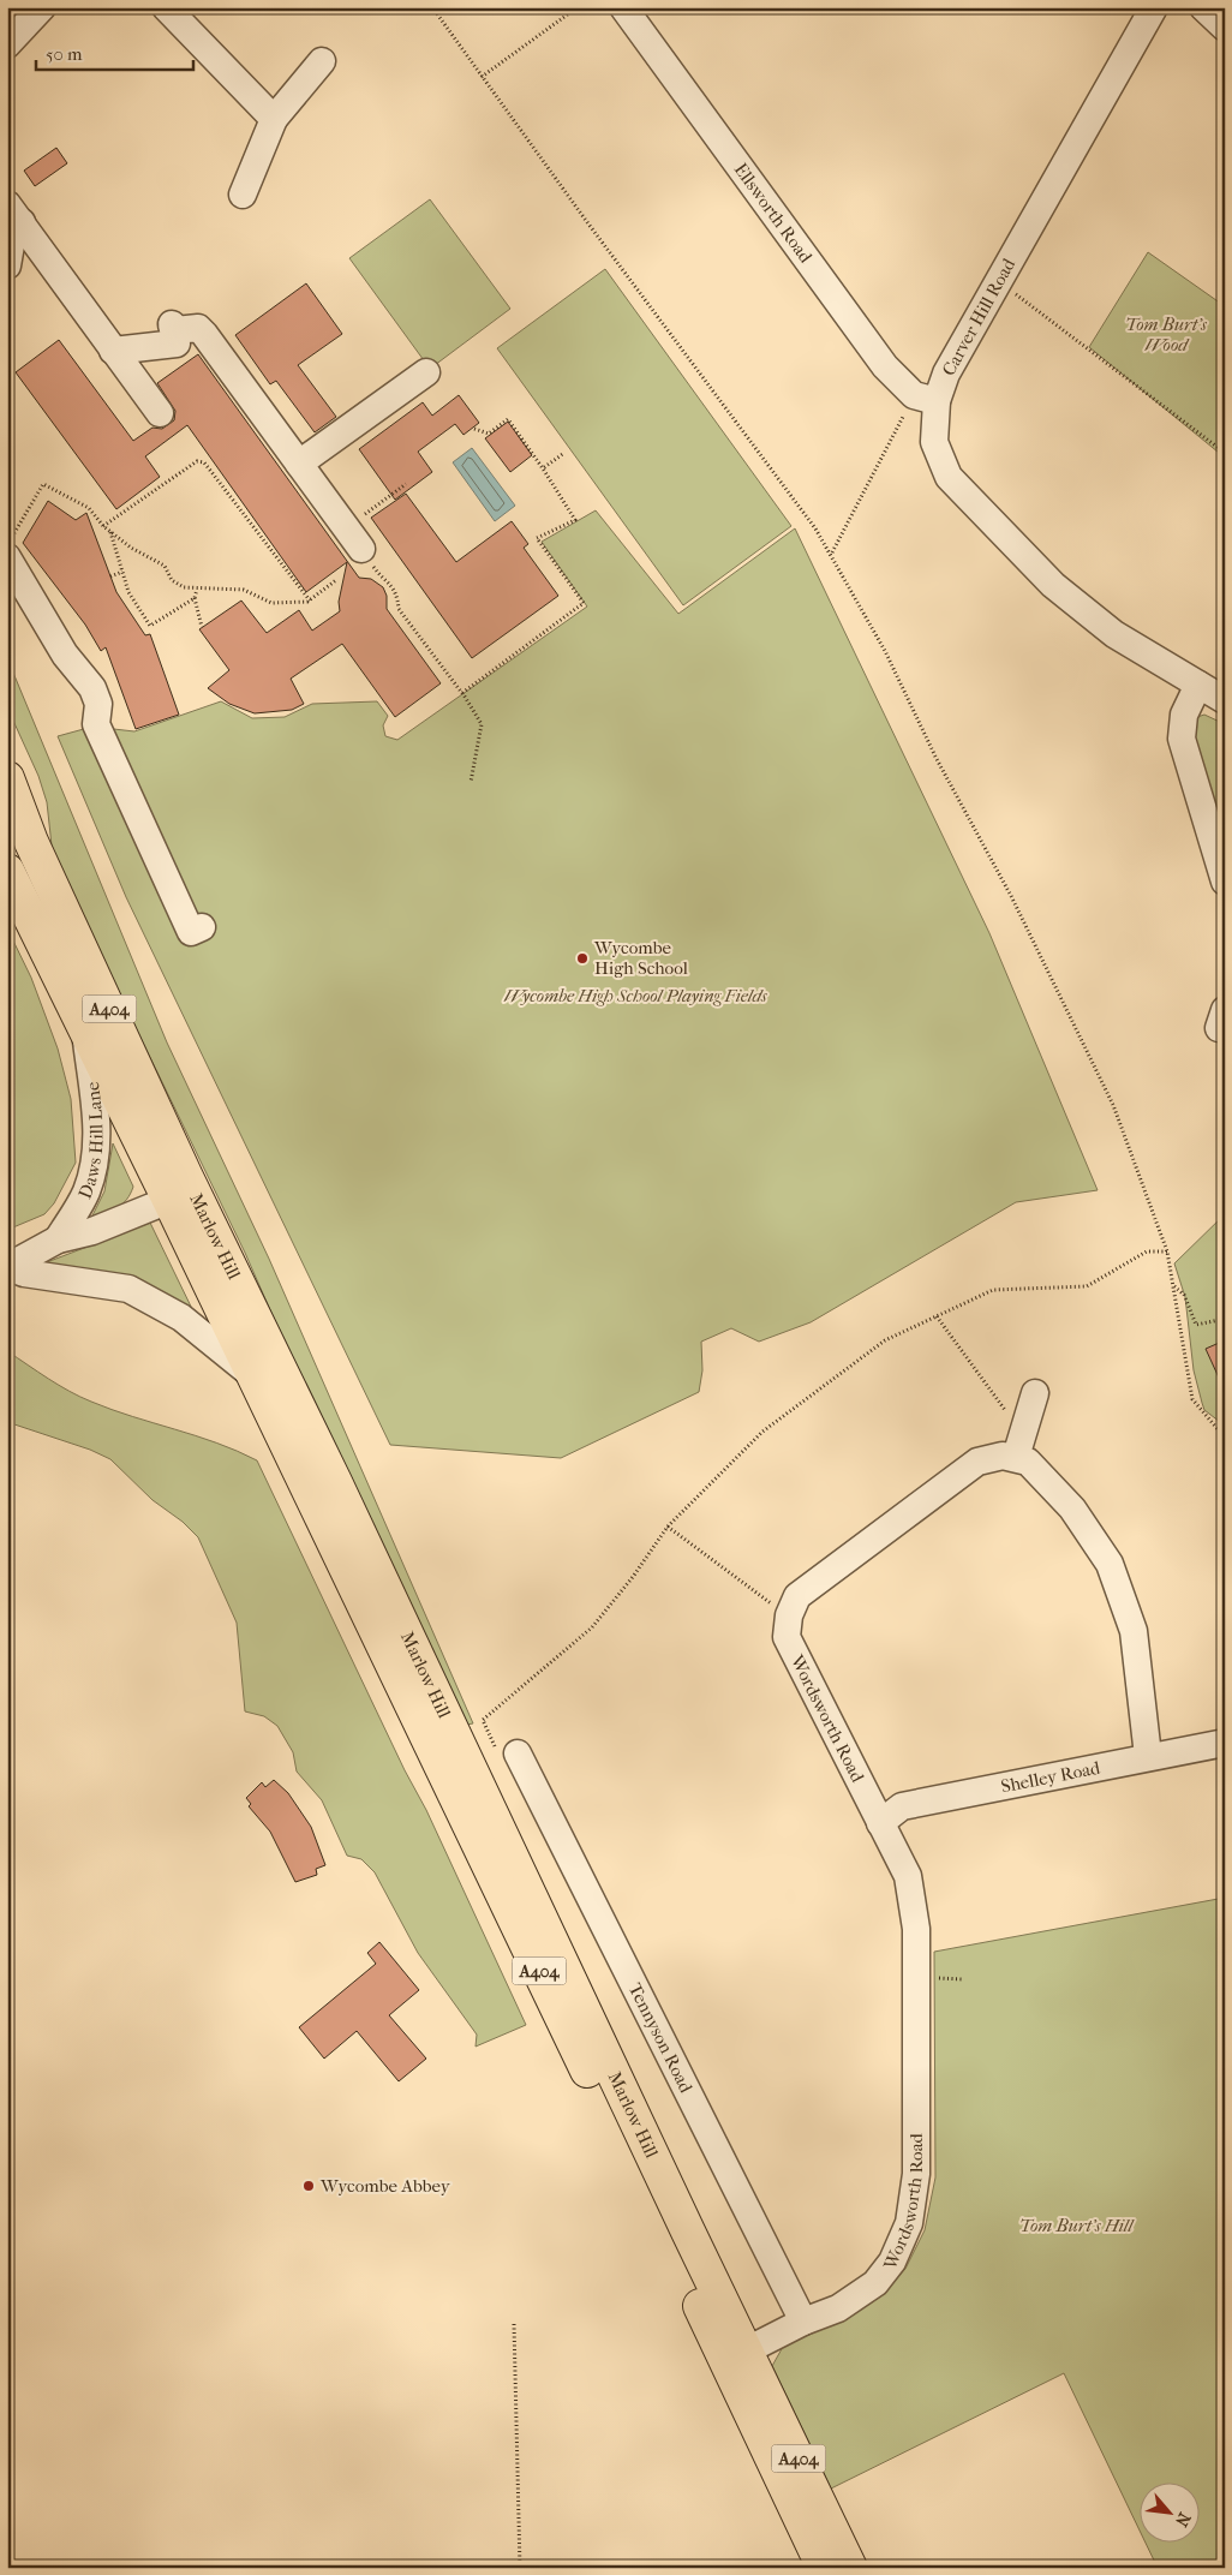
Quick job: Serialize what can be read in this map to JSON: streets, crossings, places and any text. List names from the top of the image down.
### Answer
{
  "streets": {
    "main road": ["A404", "Marlow Hill"],
    "street": [
      "Ellsworth Road",
      "Carver Hill Road",
      "Daws Hill Lane",
      "Wordsworth Road",
      "Shelley Road",
      "Tennyson Road"
    ]
  },
  "crossings": [
    ["Ellsworth Road", "Carver Hill Road"],
    ["Daws Hill Lane", "Marlow Hill"],
    ["Marlow Hill", "Wordsworth Road"],
    ["Wordsworth Road", "Shelley Road"],
    ["Wordsworth Road", "Tennyson Road"]
  ],
  "parks": ["Tom Burt's Wood", "Wycombe High School Playing Fields", "Tom Burt's Hill"],
  "places": ["Wycombe High School", "Wycombe Abbey"],
  "scale_bar": "50 m",
  "north": "bottom right"
}
